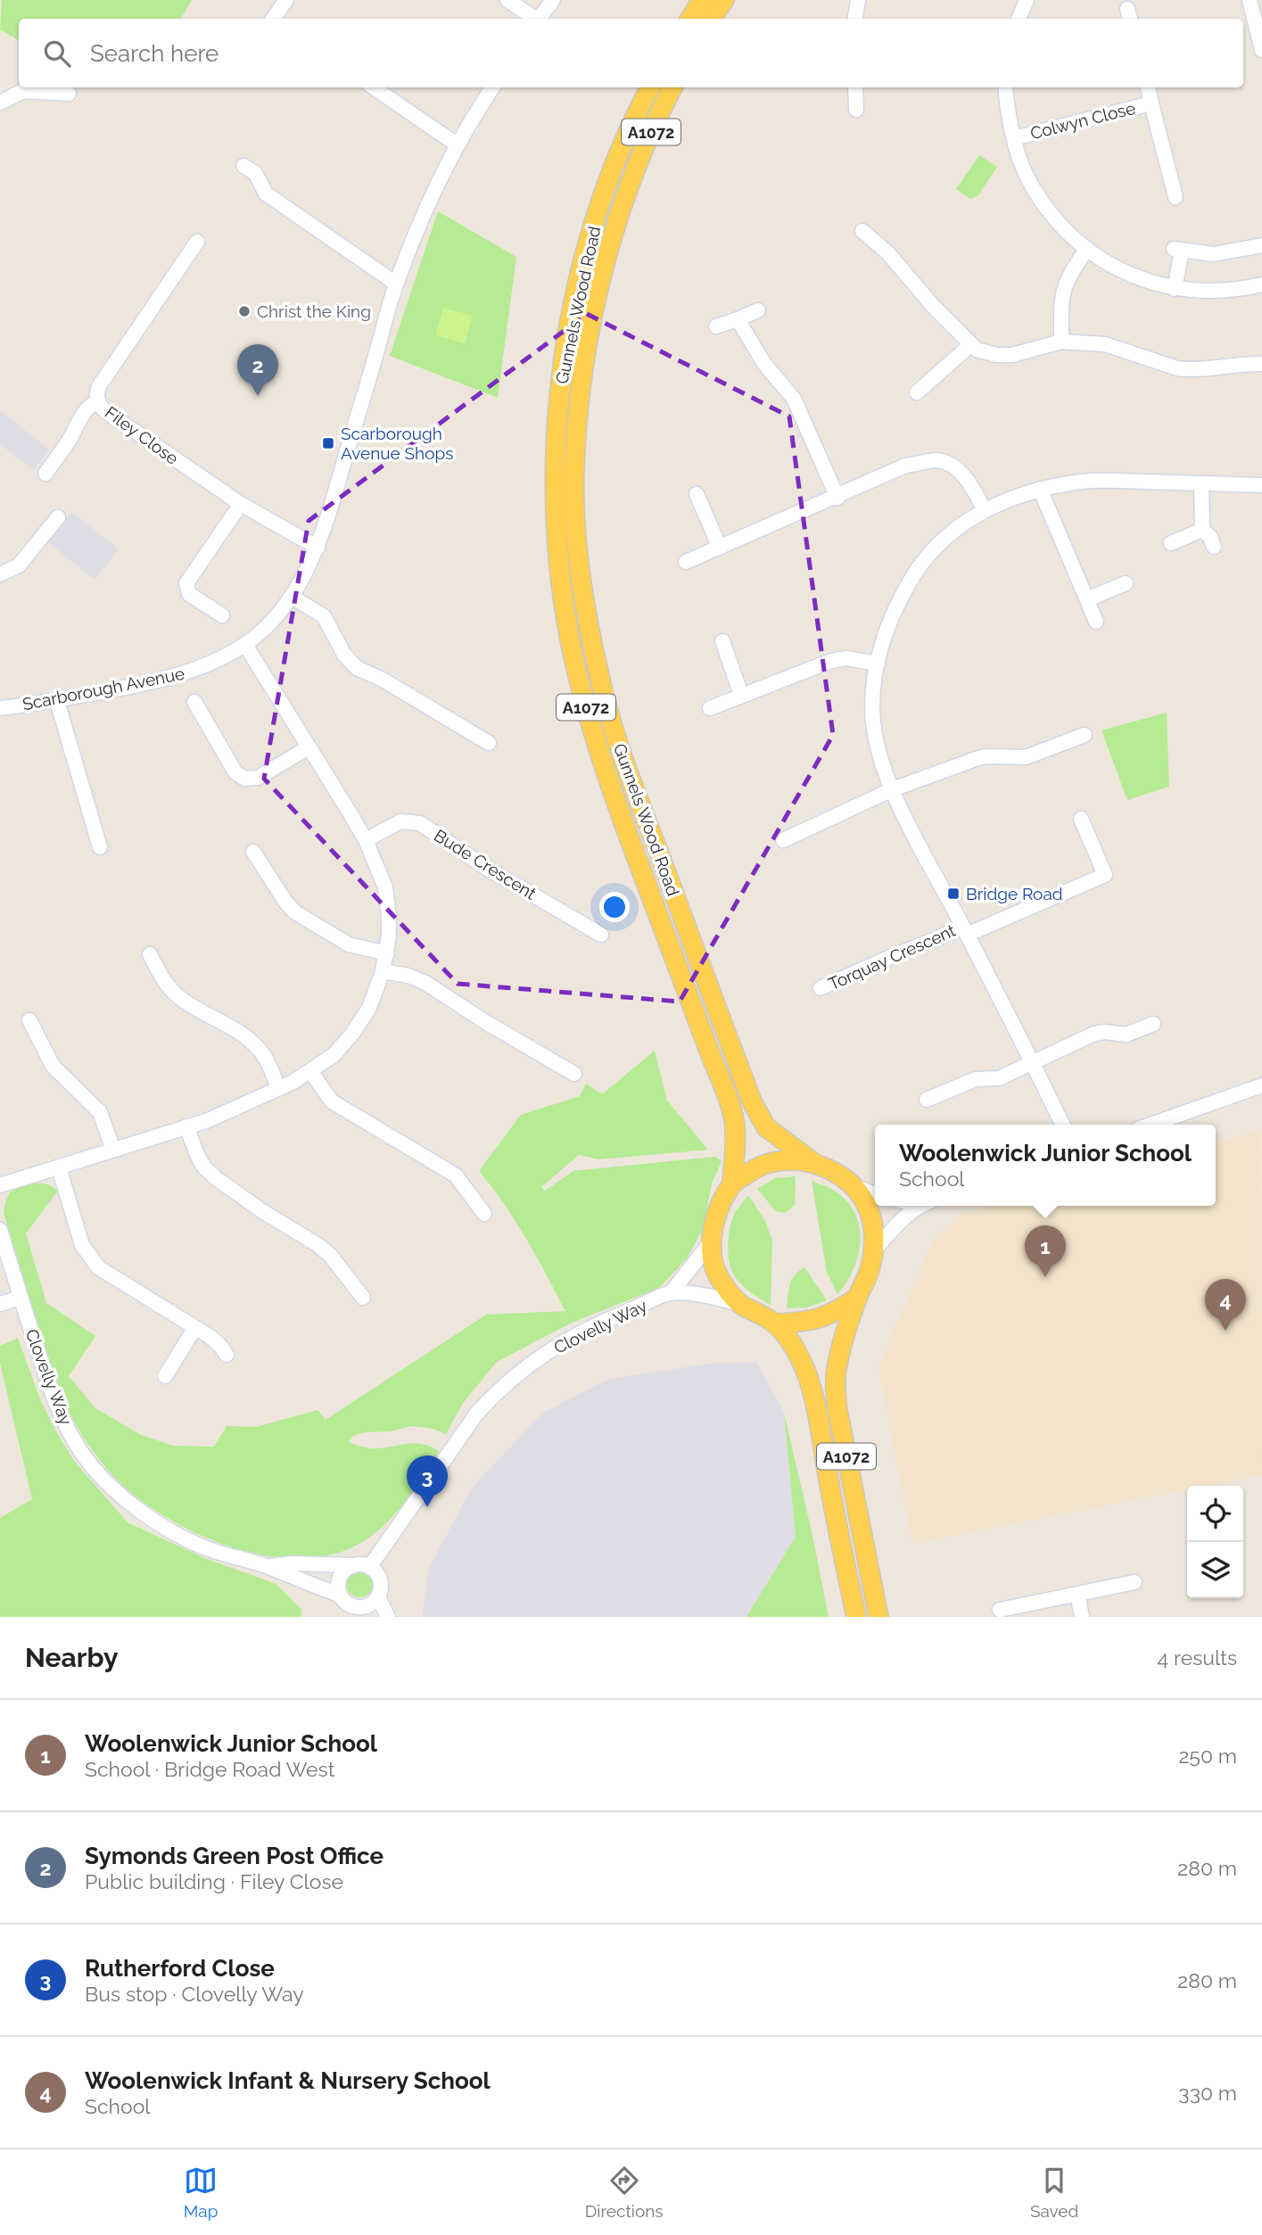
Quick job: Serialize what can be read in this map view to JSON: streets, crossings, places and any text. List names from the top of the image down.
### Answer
{
  "streets": {
    "main road": ["A1072", "Gunnels Wood Road"],
    "street": [
      "Colwyn Close",
      "Filey Close",
      "Scarborough Avenue",
      "Bude Crescent",
      "Torquay Crescent",
      "Clovelly Way"
    ]
  },
  "crossings": [
    ["A1072", "Gunnels Wood Road"],
    ["A1072", "Clovelly Way"],
    ["Gunnels Wood Road", "Clovelly Way"],
    ["Filey Close", "Scarborough Avenue"]
  ],
  "places": {
    "other": ["Christ the King"],
    "transit": ["Scarborough Avenue Shops", "Bridge Road"]
  },
  "page": {
    "search": "Search here",
    "pins": [
      "2",
      "1",
      "4",
      "3"
    ],
    "popup": ["Woolenwick Junior School", "School"],
    "heading": ["Nearby", "4 results"],
    "list": [
      {
        "mark": "1",
        "name": "Woolenwick Junior School",
        "note": "School · Bridge Road West",
        "value": "250 m"
      },
      {
        "mark": "2",
        "name": "Symonds Green Post Office",
        "note": "Public building · Filey Close",
        "value": "280 m"
      },
      {
        "mark": "3",
        "name": "Rutherford Close",
        "note": "Bus stop · Clovelly Way",
        "value": "280 m"
      },
      {
        "mark": "4",
        "name": "Woolenwick Infant & Nursery School",
        "note": "School",
        "value": "330 m"
      }
    ],
    "nav": ["Map", "Directions", "Saved"]
  }
}
